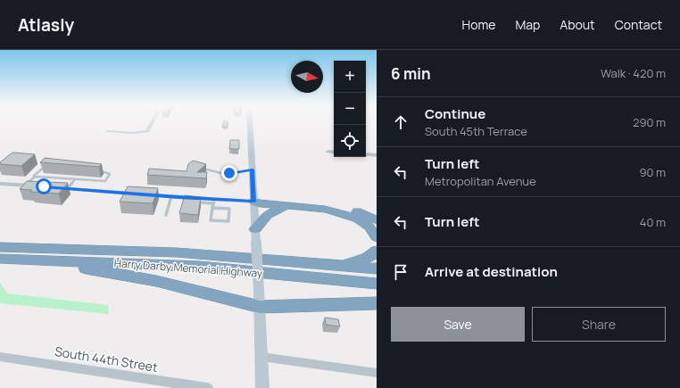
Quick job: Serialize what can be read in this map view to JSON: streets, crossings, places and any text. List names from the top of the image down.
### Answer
{
  "streets": {
    "highway": ["Harry Darby Memorial Highway"],
    "street": ["South 44th Street"]
  },
  "north": "right",
  "page": {
    "header": "Atlasly",
    "nav": [
      "Home",
      "Map",
      "About",
      "Contact"
    ],
    "heading": ["6 min", "Walk · 420 m"],
    "map_buttons": ["+", "−"],
    "list": [
      ["Continue", "South 45th Terrace", "290 m"],
      ["Turn left", "Metropolitan Avenue", "90 m"],
      ["Turn left", "40 m"],
      "Arrive at destination"
    ],
    "buttons": ["Save", "Share"]
  }
}
